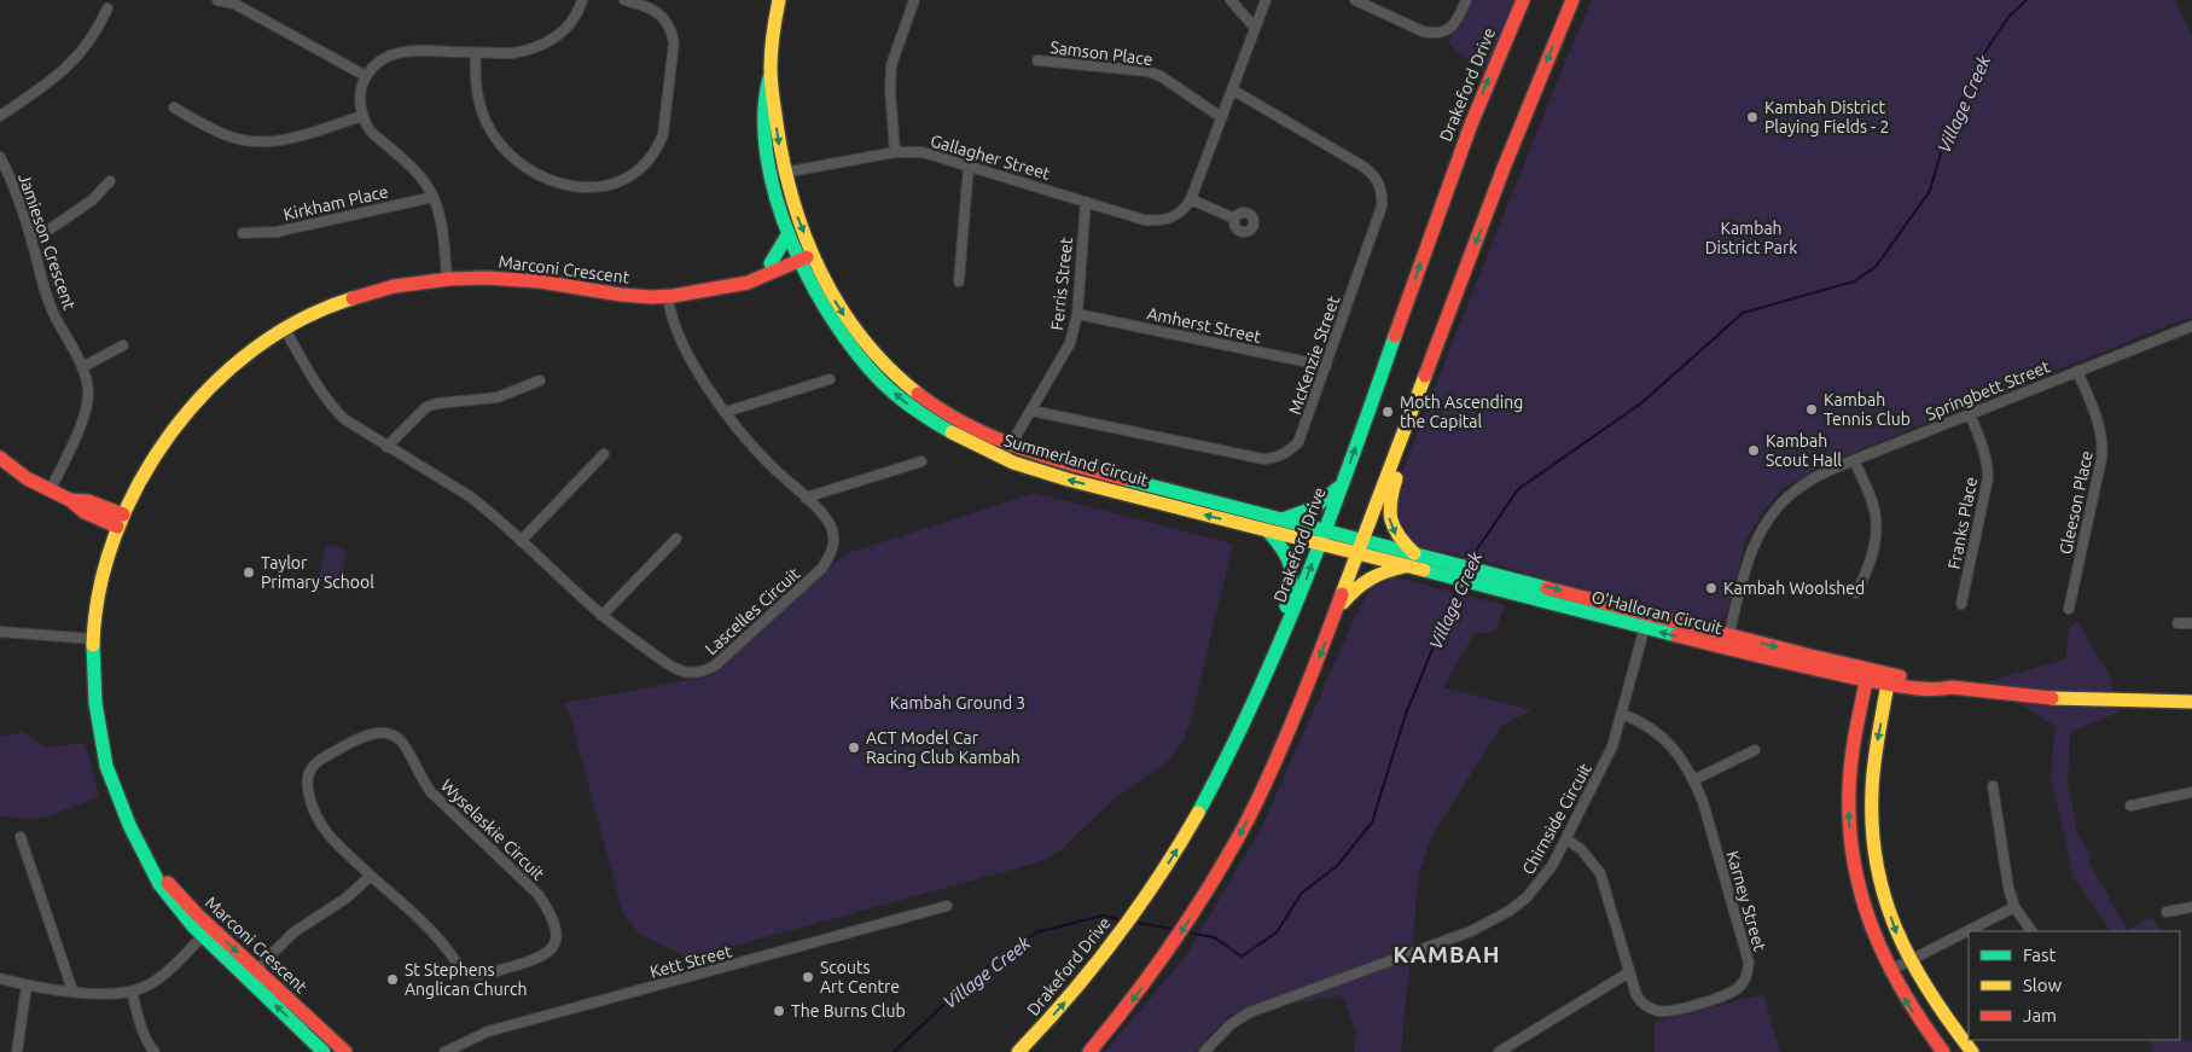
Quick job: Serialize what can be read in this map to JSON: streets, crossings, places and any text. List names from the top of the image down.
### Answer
{
  "streets": {
    "main road": [
      "Drakeford Drive",
      "Marconi Crescent",
      "Summerland Circuit",
      "O'Halloran Circuit"
    ],
    "street": [
      "Samson Place",
      "Gallagher Street",
      "Kirkham Place",
      "Jamieson Crescent",
      "Ferris Street",
      "Amherst Street",
      "McKenzie Street",
      "Springbett Street",
      "Gleeson Place",
      "Franks Place",
      "Lascelles Circuit",
      "Chirnside Circuit",
      "Wyselaskie Circuit",
      "Karney Street",
      "Kett Street"
    ]
  },
  "crossings": [
    ["Samson Place", "Gallagher Street"],
    ["Drakeford Drive", "Summerland Circuit"],
    ["Gallagher Street", "Ferris Street"],
    ["Gallagher Street", "McKenzie Street"],
    ["Gallagher Street", "Summerland Circuit"],
    ["Marconi Crescent", "Summerland Circuit"],
    ["Marconi Crescent", "Lascelles Circuit"],
    ["Ferris Street", "Amherst Street"],
    ["Ferris Street", "McKenzie Street"],
    ["Ferris Street", "Summerland Circuit"],
    ["Amherst Street", "McKenzie Street"],
    ["Springbett Street", "Gleeson Place"],
    ["Springbett Street", "Franks Place"],
    ["Springbett Street", "O'Halloran Circuit"],
    ["Summerland Circuit", "O'Halloran Circuit"],
    ["O'Halloran Circuit", "Chirnside Circuit"],
    ["Chirnside Circuit", "Karney Street"]
  ],
  "districts": ["KAMBAH"],
  "water": ["Village Creek"],
  "parks": ["Kambah District Park", "Kambah Ground 3"],
  "places": [
    "Kambah District Playing Fields - 2",
    "Kambah Tennis Club",
    "Moth Ascending the Capital",
    "Kambah Scout Hall",
    "Taylor Primary School",
    "Kambah Woolshed",
    "ACT Model Car Racing Club Kambah",
    "Scouts Art Centre",
    "St Stephens Anglican Church",
    "The Burns Club"
  ],
  "legend": ["Fast", "Slow", "Jam"]
}
